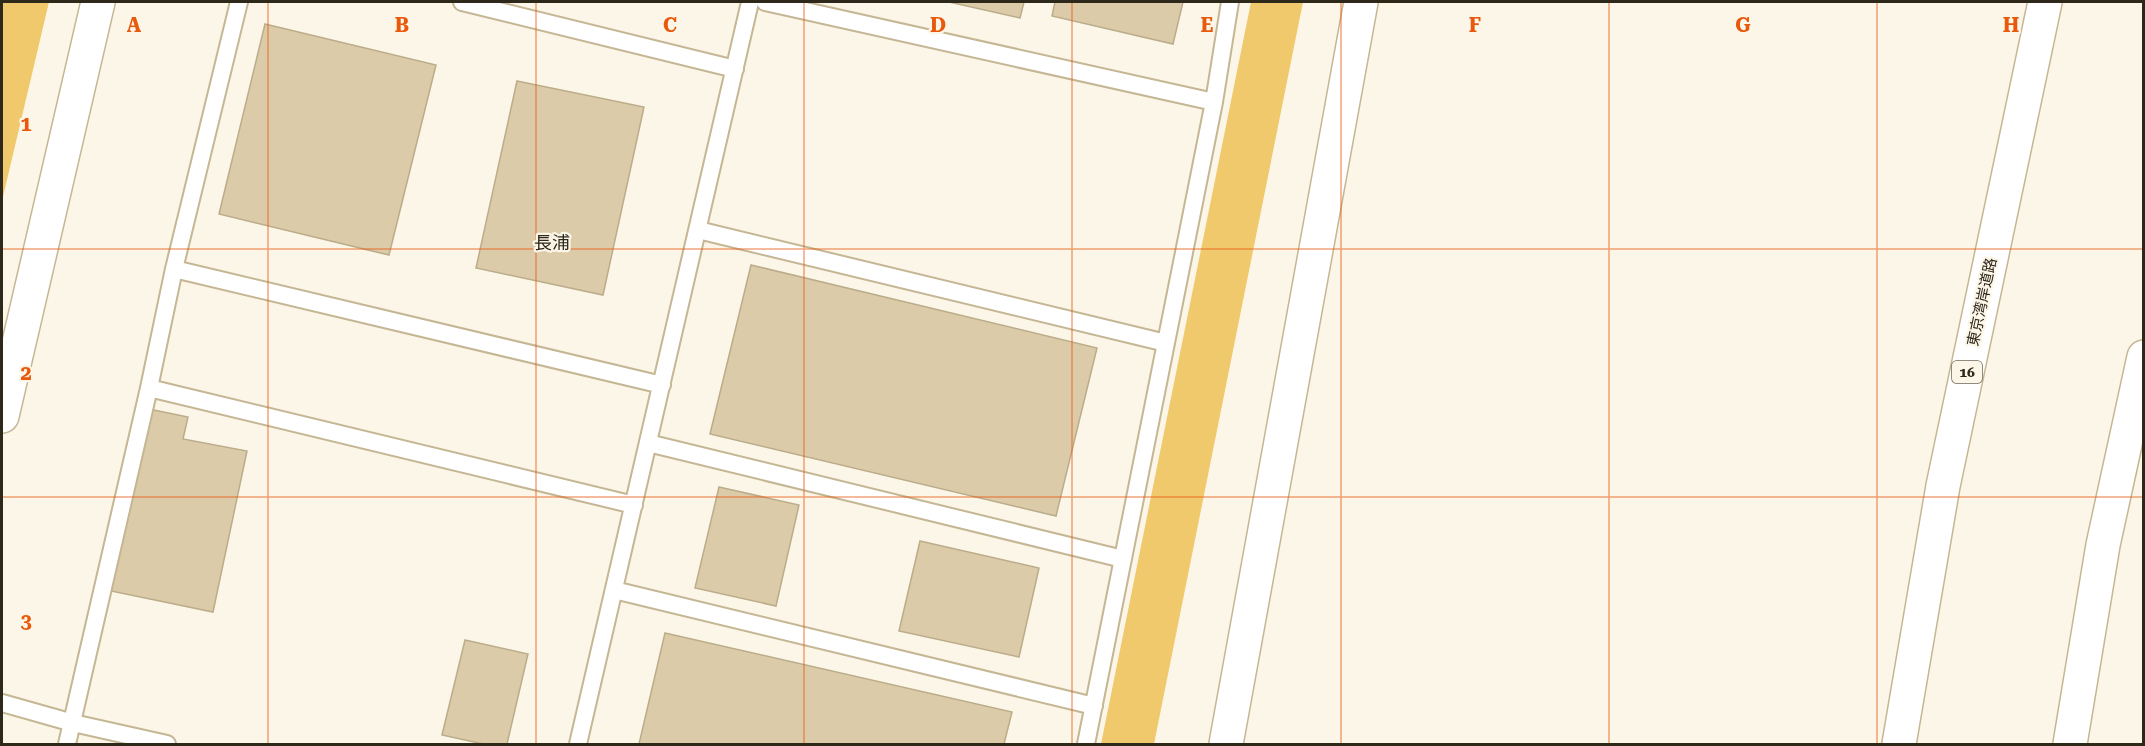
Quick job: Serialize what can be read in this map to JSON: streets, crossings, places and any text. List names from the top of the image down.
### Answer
{
  "streets": {
    "main road": ["東京湾岸道路", "16"]
  },
  "districts": ["長浦"],
  "grid": {
    "columns": [
      "A",
      "B",
      "C",
      "D",
      "E",
      "F",
      "G",
      "H"
    ],
    "rows": ["1", "2", "3"]
  }
}
